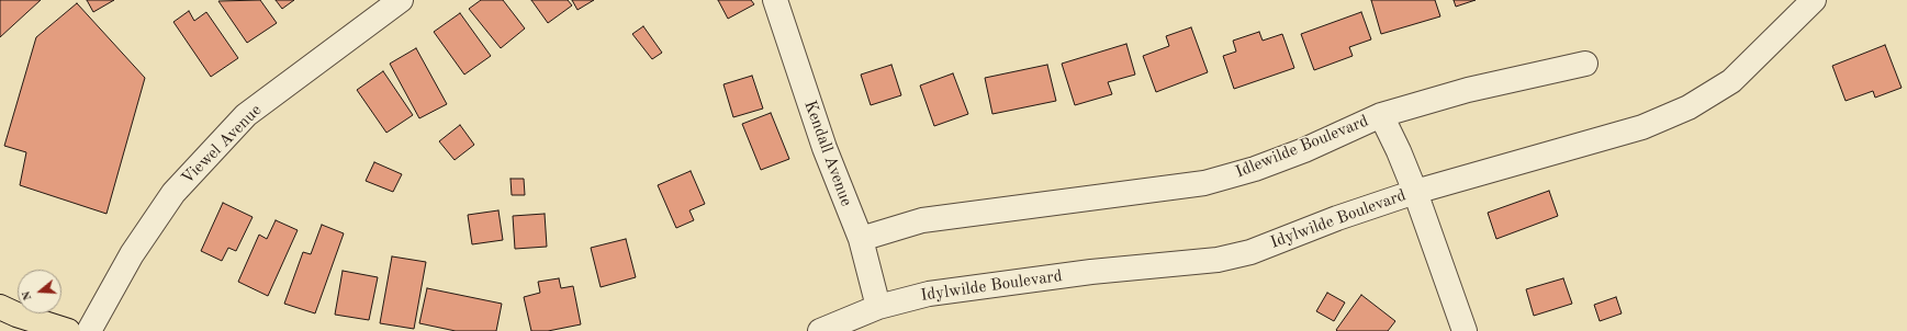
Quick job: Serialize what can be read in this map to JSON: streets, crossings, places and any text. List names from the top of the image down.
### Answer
{
  "streets": {
    "street": [
      "Viewel Avenue",
      "Idlewilde Boulevard",
      "Kendall Avenue",
      "Idylwilde Boulevard"
    ]
  },
  "crossings": [
    ["Idlewilde Boulevard", "Kendall Avenue"],
    ["Kendall Avenue", "Idylwilde Boulevard"]
  ],
  "north": "left"
}
